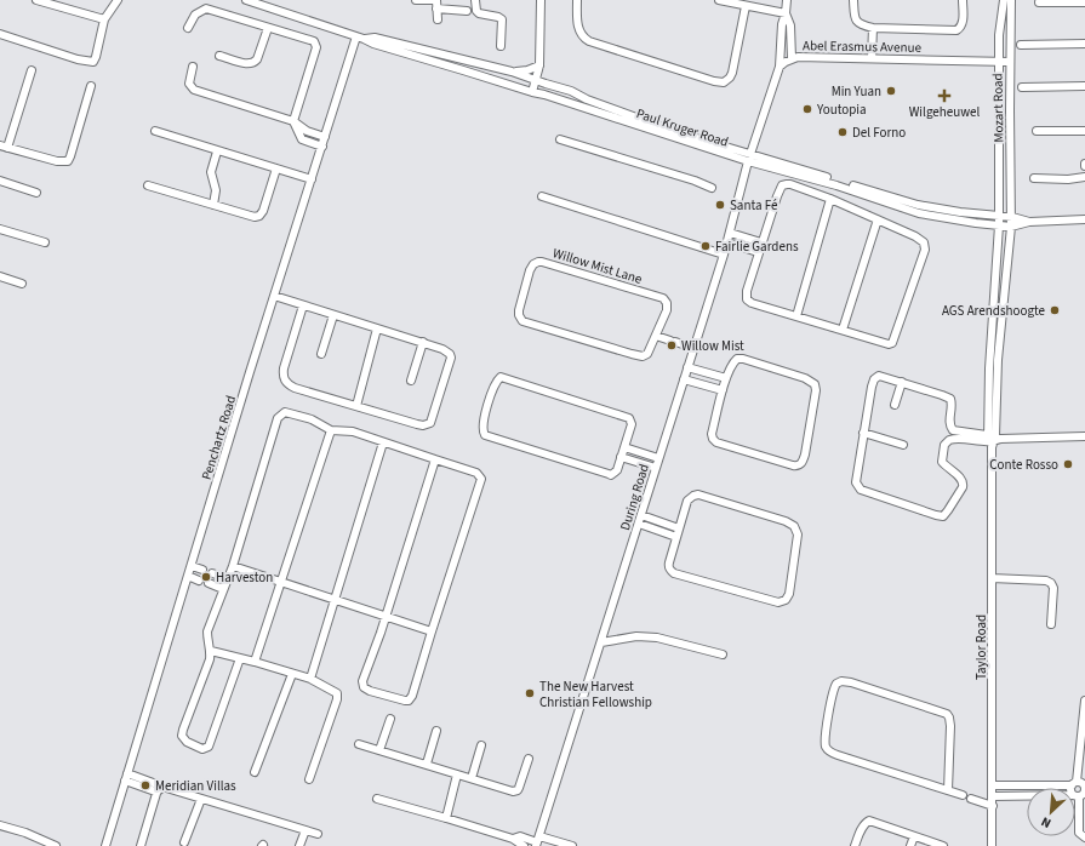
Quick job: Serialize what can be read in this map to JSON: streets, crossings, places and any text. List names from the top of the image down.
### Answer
{
  "streets": {
    "street": [
      "Abel Erasmus Avenue",
      "Mozart Road",
      "Paul Kruger Road",
      "Willow Mist Lane",
      "Penchartz Road",
      "During Road",
      "Taylor Road"
    ]
  },
  "crossings": [
    ["Abel Erasmus Avenue", "Mozart Road"],
    ["Mozart Road", "Paul Kruger Road"],
    ["Mozart Road", "Taylor Road"],
    ["Paul Kruger Road", "Penchartz Road"],
    ["Paul Kruger Road", "During Road"],
    ["Paul Kruger Road", "Taylor Road"]
  ],
  "places": {
    "other": [
      "Min Yuan",
      "Youtopia",
      "Del Forno",
      "Santa Fé",
      "Fairlie Gardens",
      "AGS Arendshoogte",
      "Willow Mist",
      "Conte Rosso",
      "Harveston",
      "The New Harvest Christian Fellowship",
      "Meridian Villas"
    ],
    "health": ["Wilgeheuwel"]
  },
  "north": "bottom left"
}
